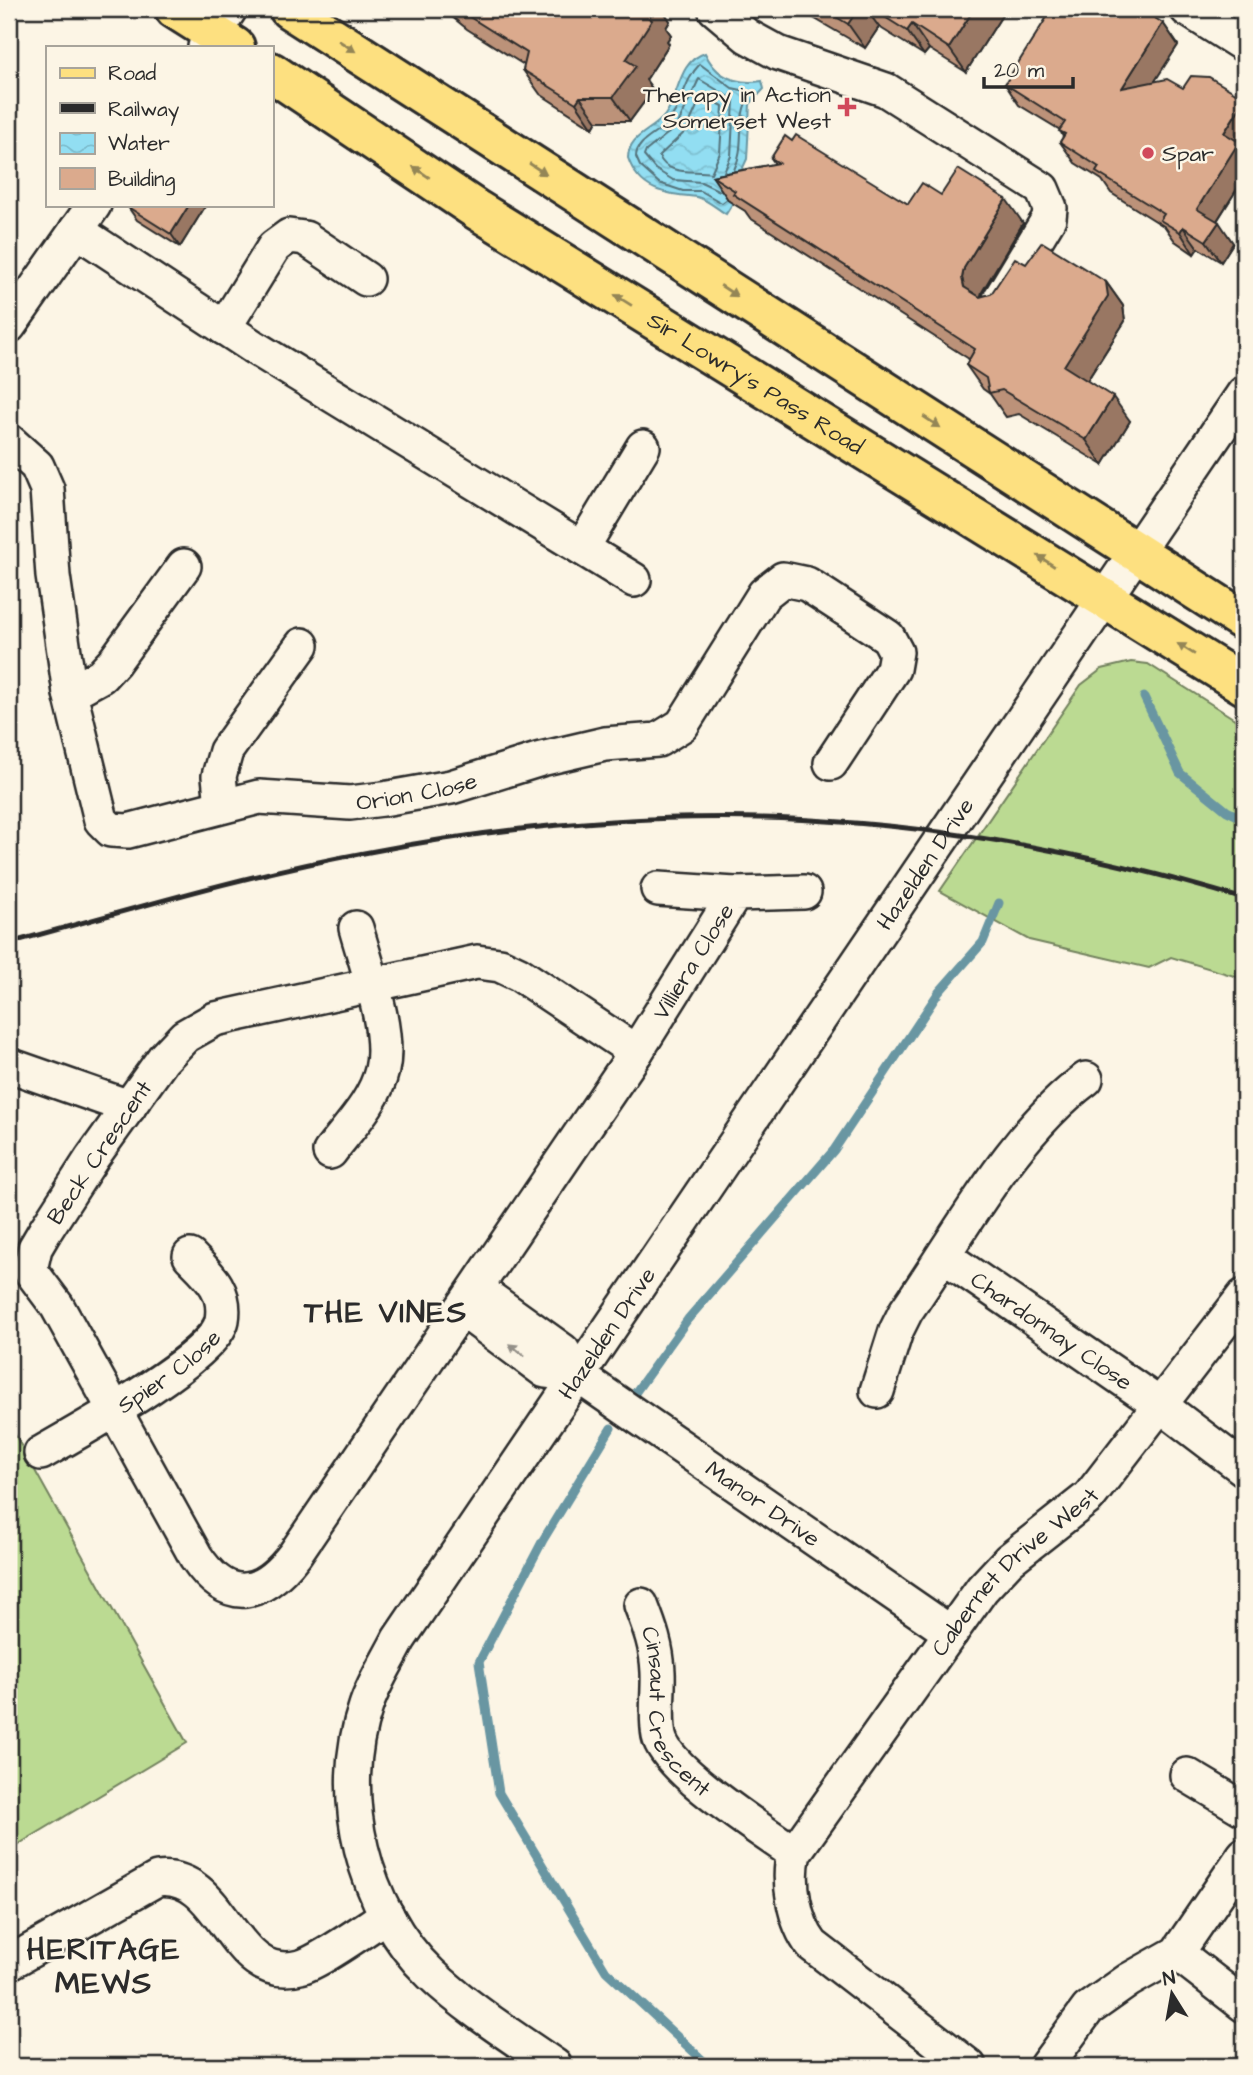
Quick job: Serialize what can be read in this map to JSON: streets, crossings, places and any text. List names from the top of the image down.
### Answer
{
  "streets": {
    "main road": ["Sir Lowry's Pass Road"],
    "street": [
      "Orion Close",
      "Hazelden Drive",
      "Villiera Close",
      "Beck Crescent",
      "Chardonnay Close",
      "Spier Close",
      "Manor Drive",
      "Cabernet Drive West",
      "Cinsaut Crescent"
    ]
  },
  "crossings": [
    ["Sir Lowry's Pass Road", "Hazelden Drive"],
    ["Hazelden Drive", "Manor Drive"],
    ["Villiera Close", "Beck Crescent"],
    ["Beck Crescent", "Spier Close"],
    ["Chardonnay Close", "Cabernet Drive West"],
    ["Manor Drive", "Cabernet Drive West"],
    ["Cabernet Drive West", "Cinsaut Crescent"]
  ],
  "districts": ["THE VINES", "HERITAGE MEWS"],
  "places": {
    "health": ["Therapy in Action Somerset West"],
    "other": ["Spar"]
  },
  "legend": [
    "Road",
    "Railway",
    "Water",
    "Building"
  ],
  "scale_bar": "20 m",
  "north": "top"
}
